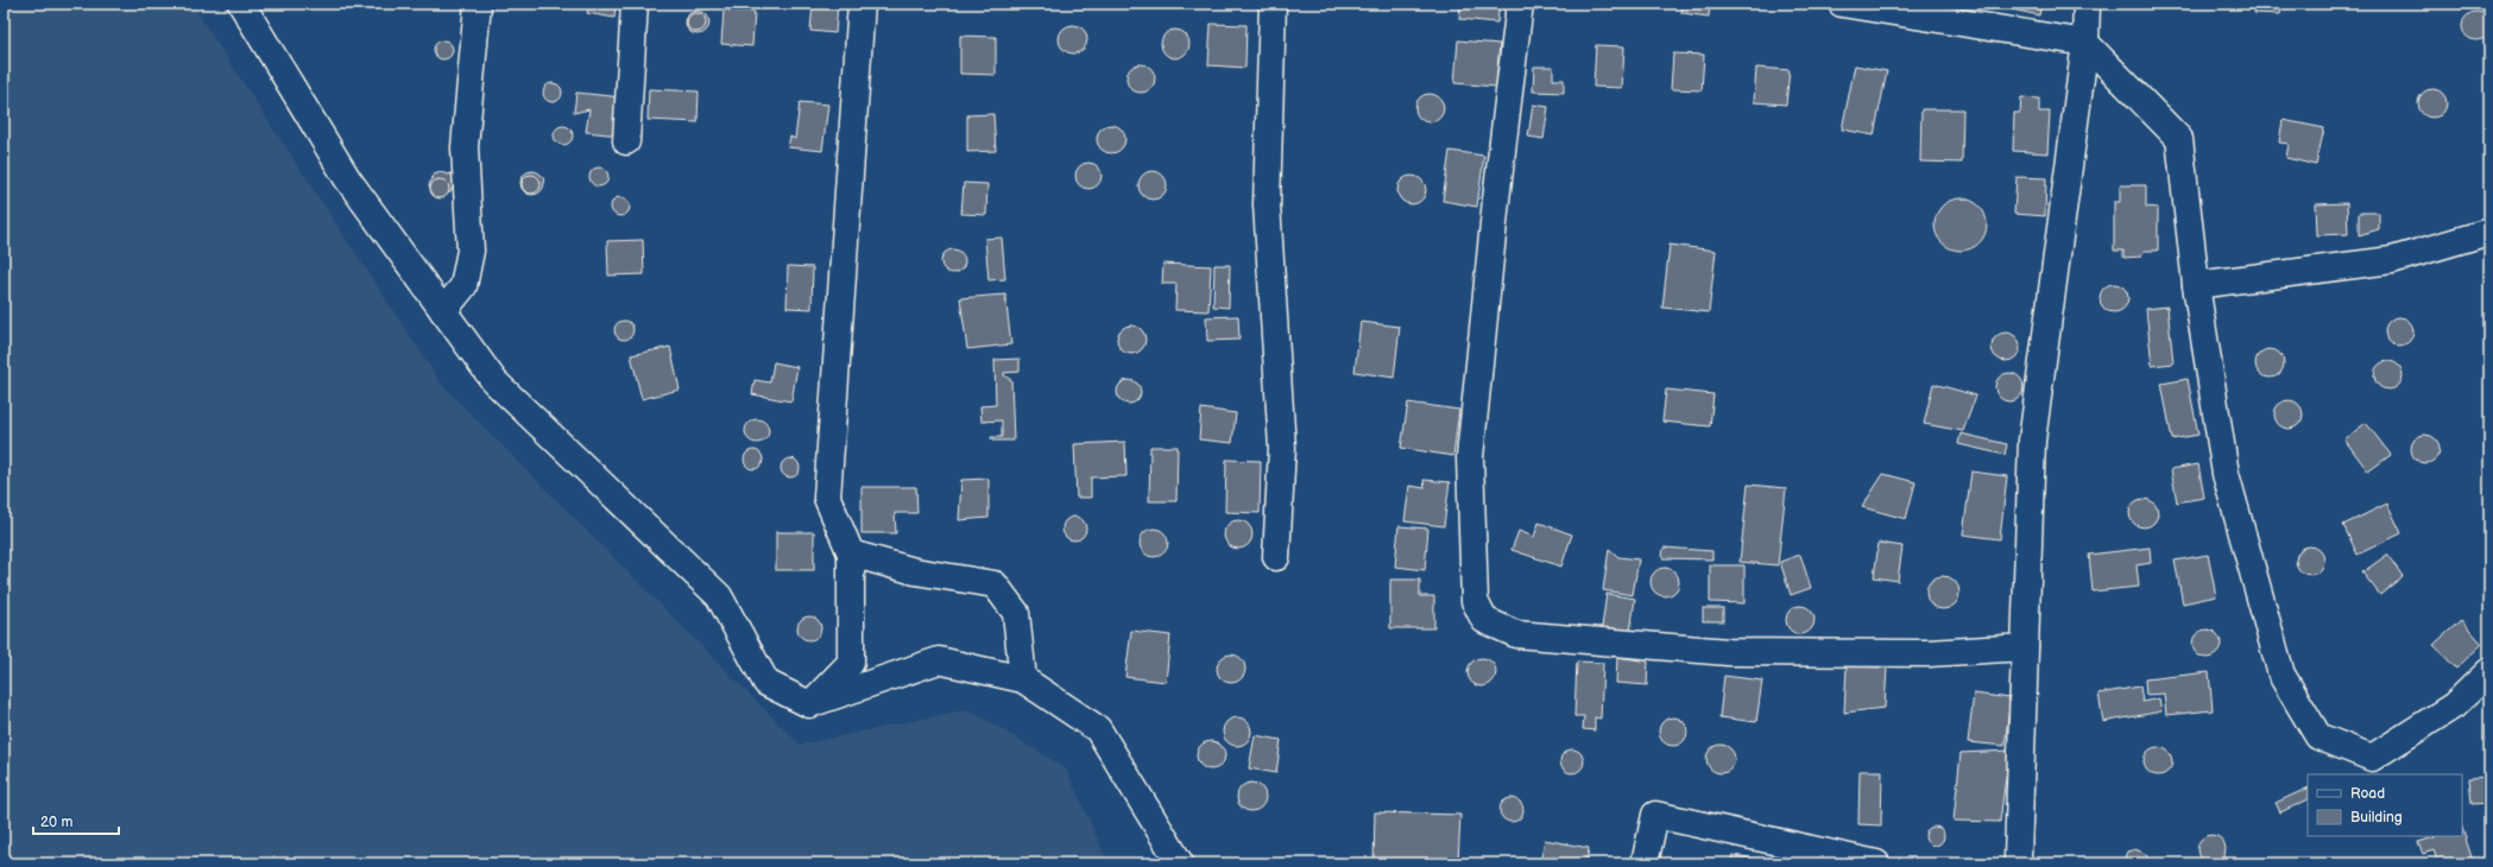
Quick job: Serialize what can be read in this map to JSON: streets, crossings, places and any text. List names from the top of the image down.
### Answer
{
  "legend": ["Road", "Building"],
  "scale_bar": "20 m"
}
